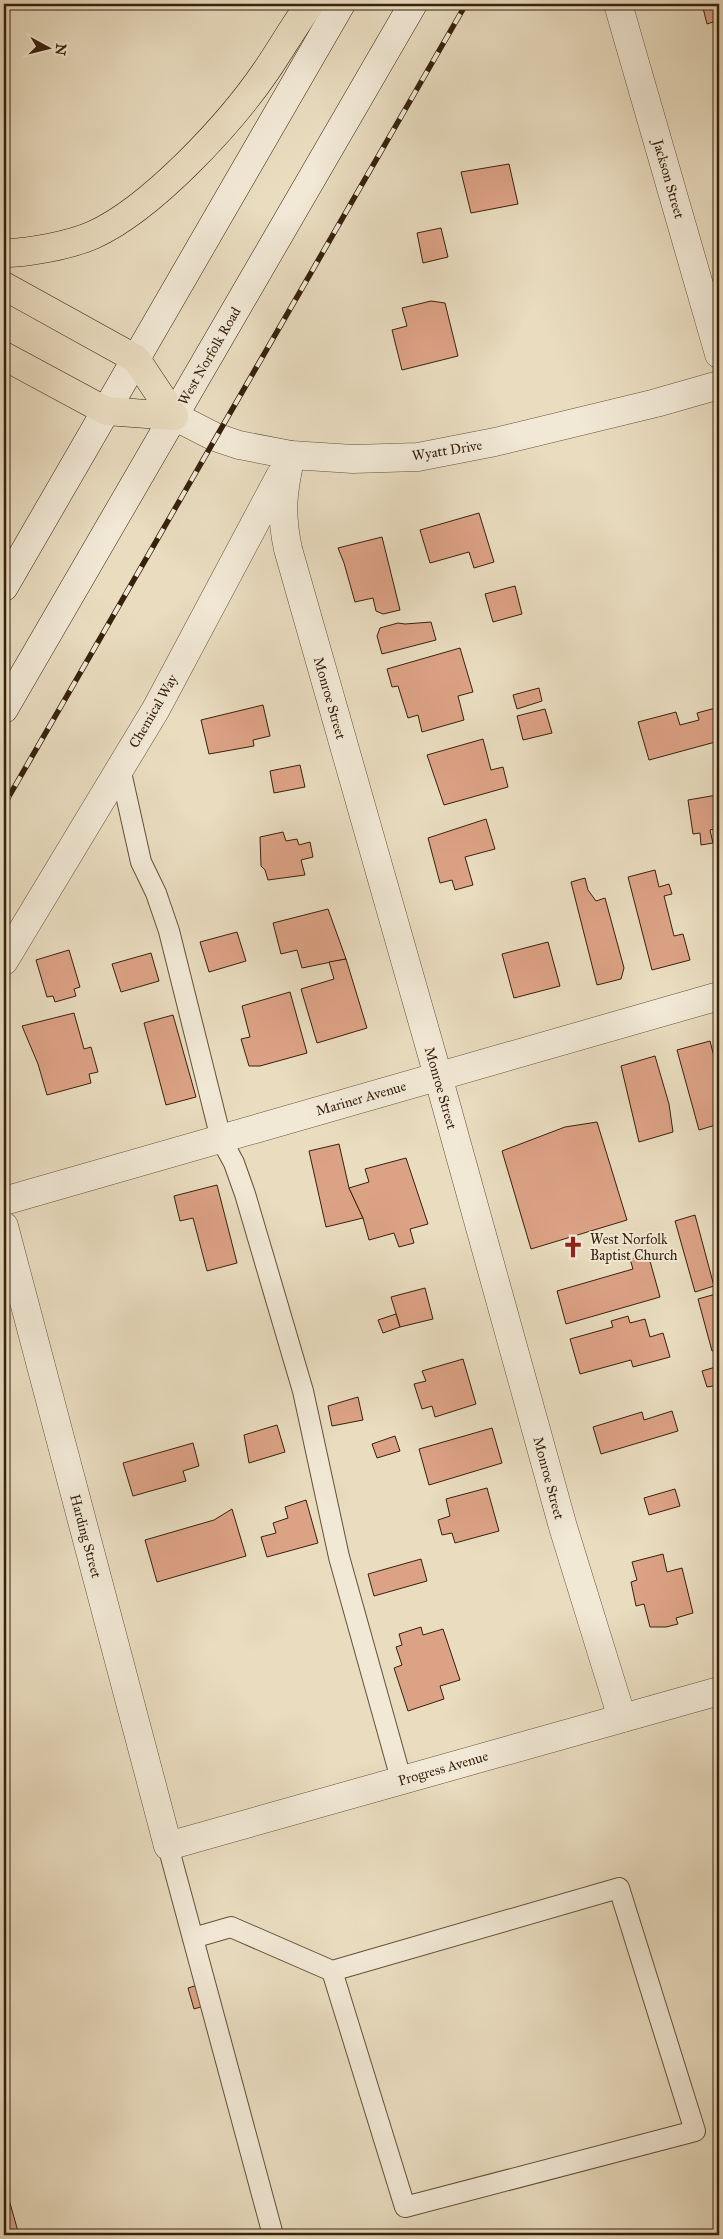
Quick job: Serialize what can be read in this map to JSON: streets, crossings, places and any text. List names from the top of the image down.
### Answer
{
  "streets": {
    "street": [
      "Jackson Street",
      "West Norfolk Road",
      "Wyatt Drive",
      "Monroe Street",
      "Chemical Way",
      "Mariner Avenue",
      "Harding Street",
      "Progress Avenue"
    ]
  },
  "crossings": [
    ["West Norfolk Road", "Wyatt Drive"],
    ["Wyatt Drive", "Monroe Street"],
    ["Wyatt Drive", "Chemical Way"],
    ["Monroe Street", "Chemical Way"],
    ["Monroe Street", "Mariner Avenue"],
    ["Monroe Street", "Progress Avenue"],
    ["Harding Street", "Progress Avenue"]
  ],
  "places": {
    "church": ["West Norfolk Baptist Church"]
  },
  "north": "right"
}
